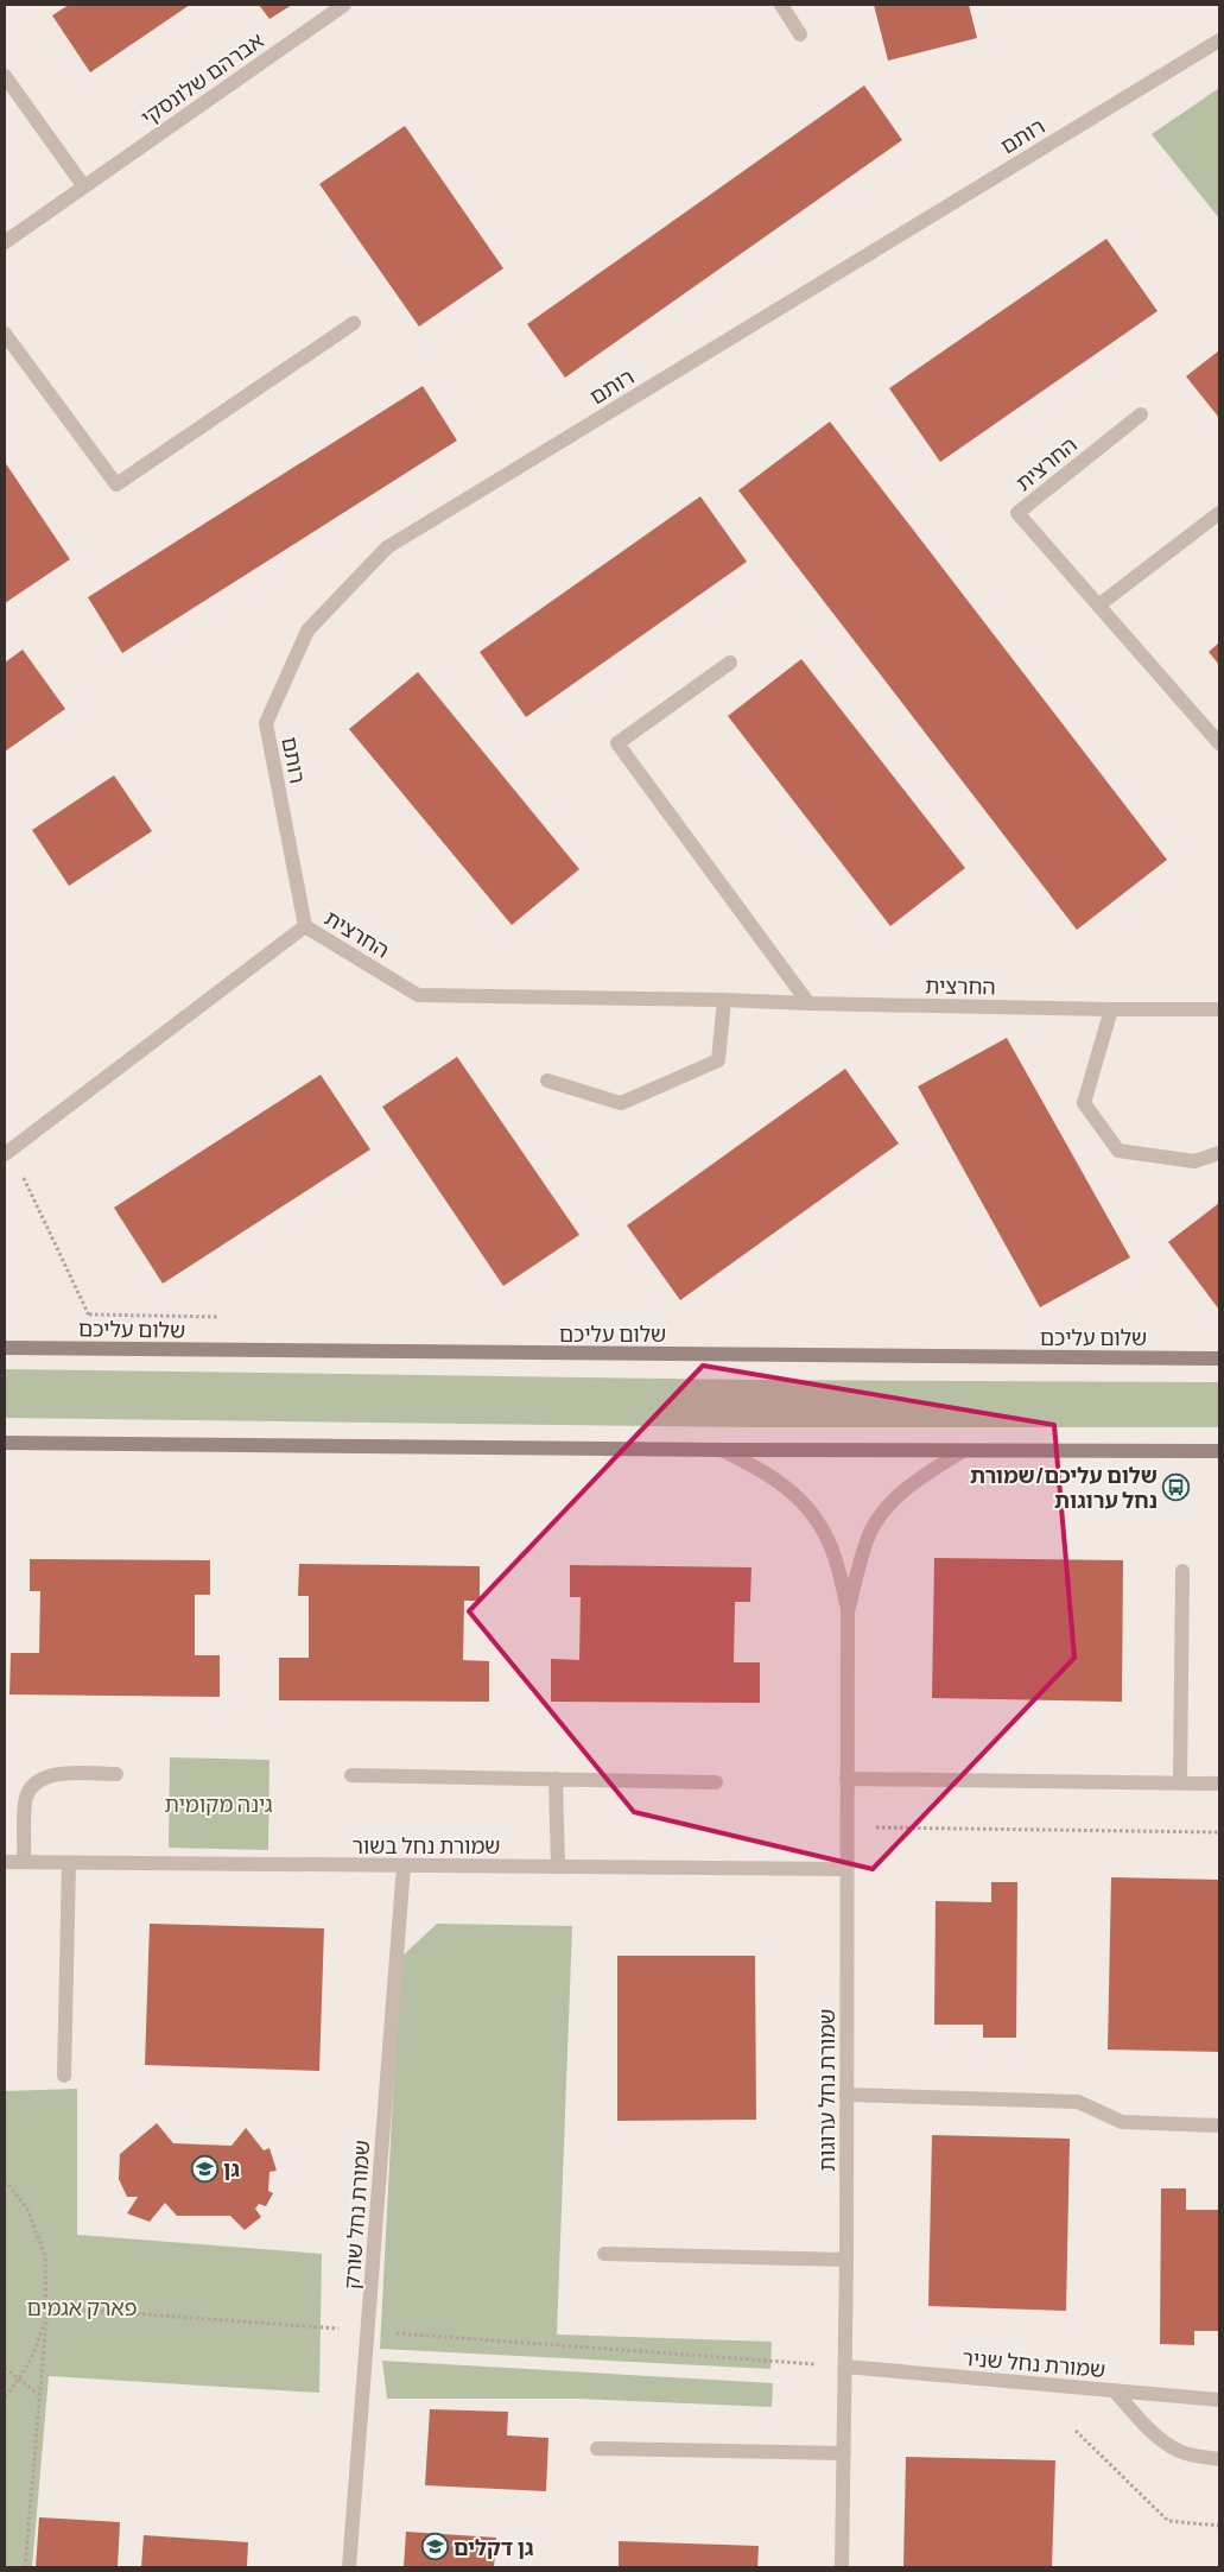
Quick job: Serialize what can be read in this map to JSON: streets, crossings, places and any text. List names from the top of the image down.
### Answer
{
  "streets": {
    "main road": ["שלום עליכם"],
    "street": [
      "אברהם שלונסקי",
      "רותם",
      "החרצית",
      "שמורת נחל בשור",
      "שמורת נחל ערוגות",
      "שמורת נחל שורק",
      "שמורת נחל שניר"
    ]
  },
  "crossings": [
    ["רותם", "החרצית"],
    ["שמורת נחל בשור", "שמורת נחל ערוגות"],
    ["שמורת נחל בשור", "שמורת נחל שורק"],
    ["שמורת נחל ערוגות", "שמורת נחל שניר"]
  ],
  "parks": ["גינה מקומית", "פארק אגמים"],
  "places": {
    "bus stop": ["שלום עליכם/שמורת נחל ערוגות"],
    "school or university": ["גן", "גן דקלים"]
  }
}
